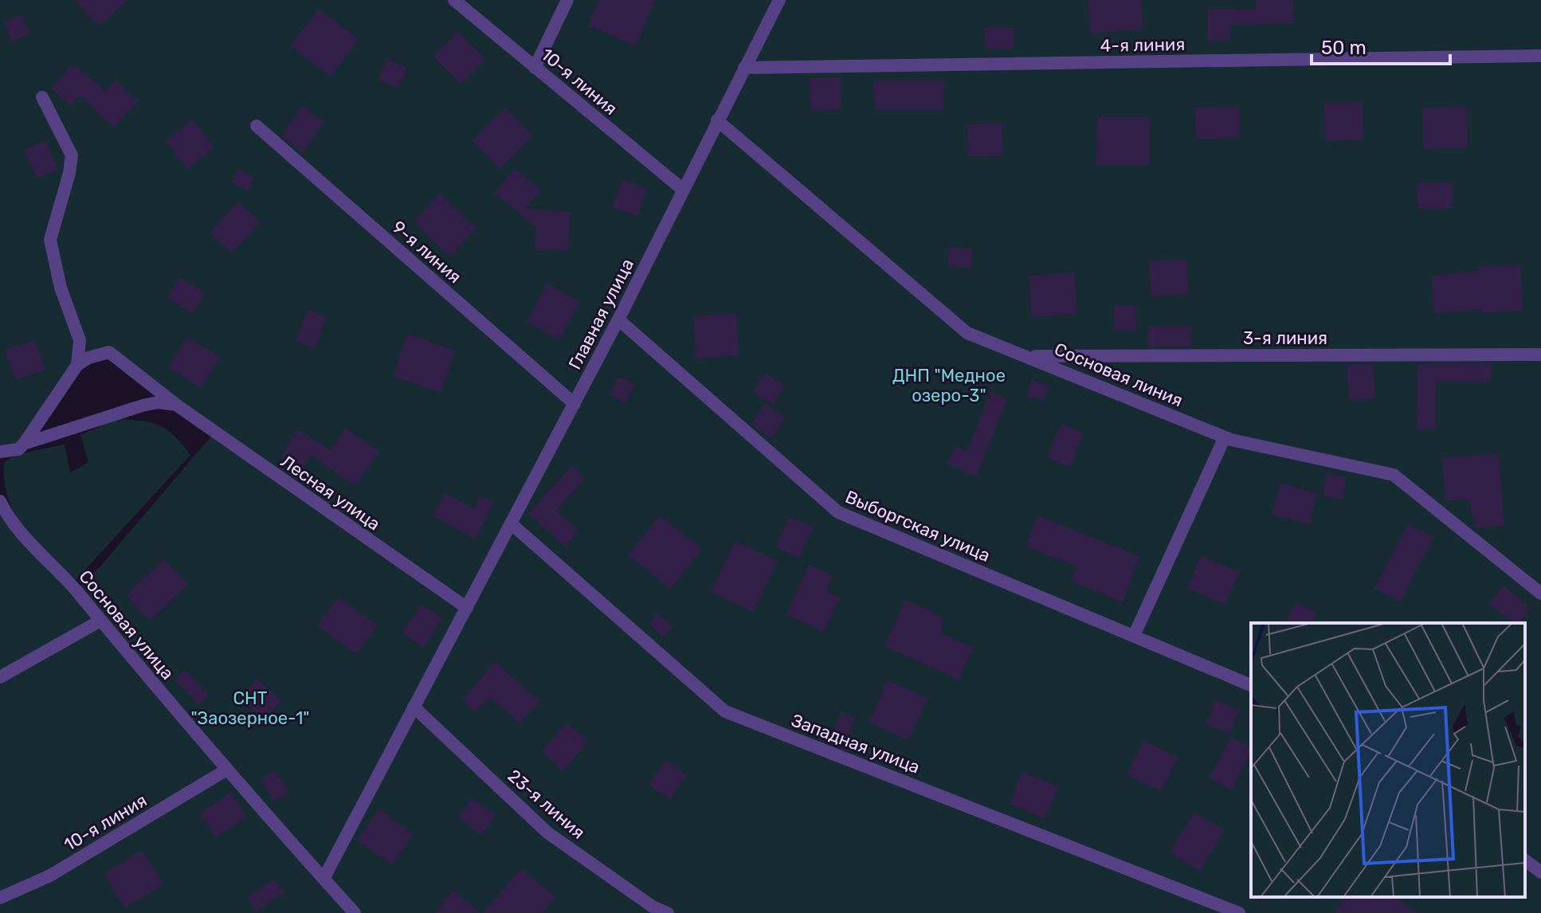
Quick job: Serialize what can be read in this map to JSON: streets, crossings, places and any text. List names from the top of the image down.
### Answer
{
  "streets": {
    "street": [
      "4-я линия",
      "10-я линия",
      "9-я линия",
      "Главная улица",
      "3-я линия",
      "Сосновая линия",
      "Лесная улица",
      "Выборгская улица",
      "Сосновая улица",
      "Западная улица",
      "23-я линия"
    ]
  },
  "crossings": [
    ["4-я линия", "Главная улица"],
    ["10-я линия", "Главная улица"],
    ["10-я линия", "Сосновая улица"],
    ["9-я линия", "Главная улица"],
    ["Главная улица", "Сосновая линия"],
    ["Главная улица", "Лесная улица"],
    ["Главная улица", "Выборгская улица"],
    ["Главная улица", "Сосновая улица"],
    ["Главная улица", "Западная улица"],
    ["Главная улица", "23-я линия"],
    ["3-я линия", "Сосновая линия"]
  ],
  "parks": ["ДНП \"Медное озеро-3\"", "СНТ \"Заозерное-1\""],
  "scale_bar": "50 m"
}
